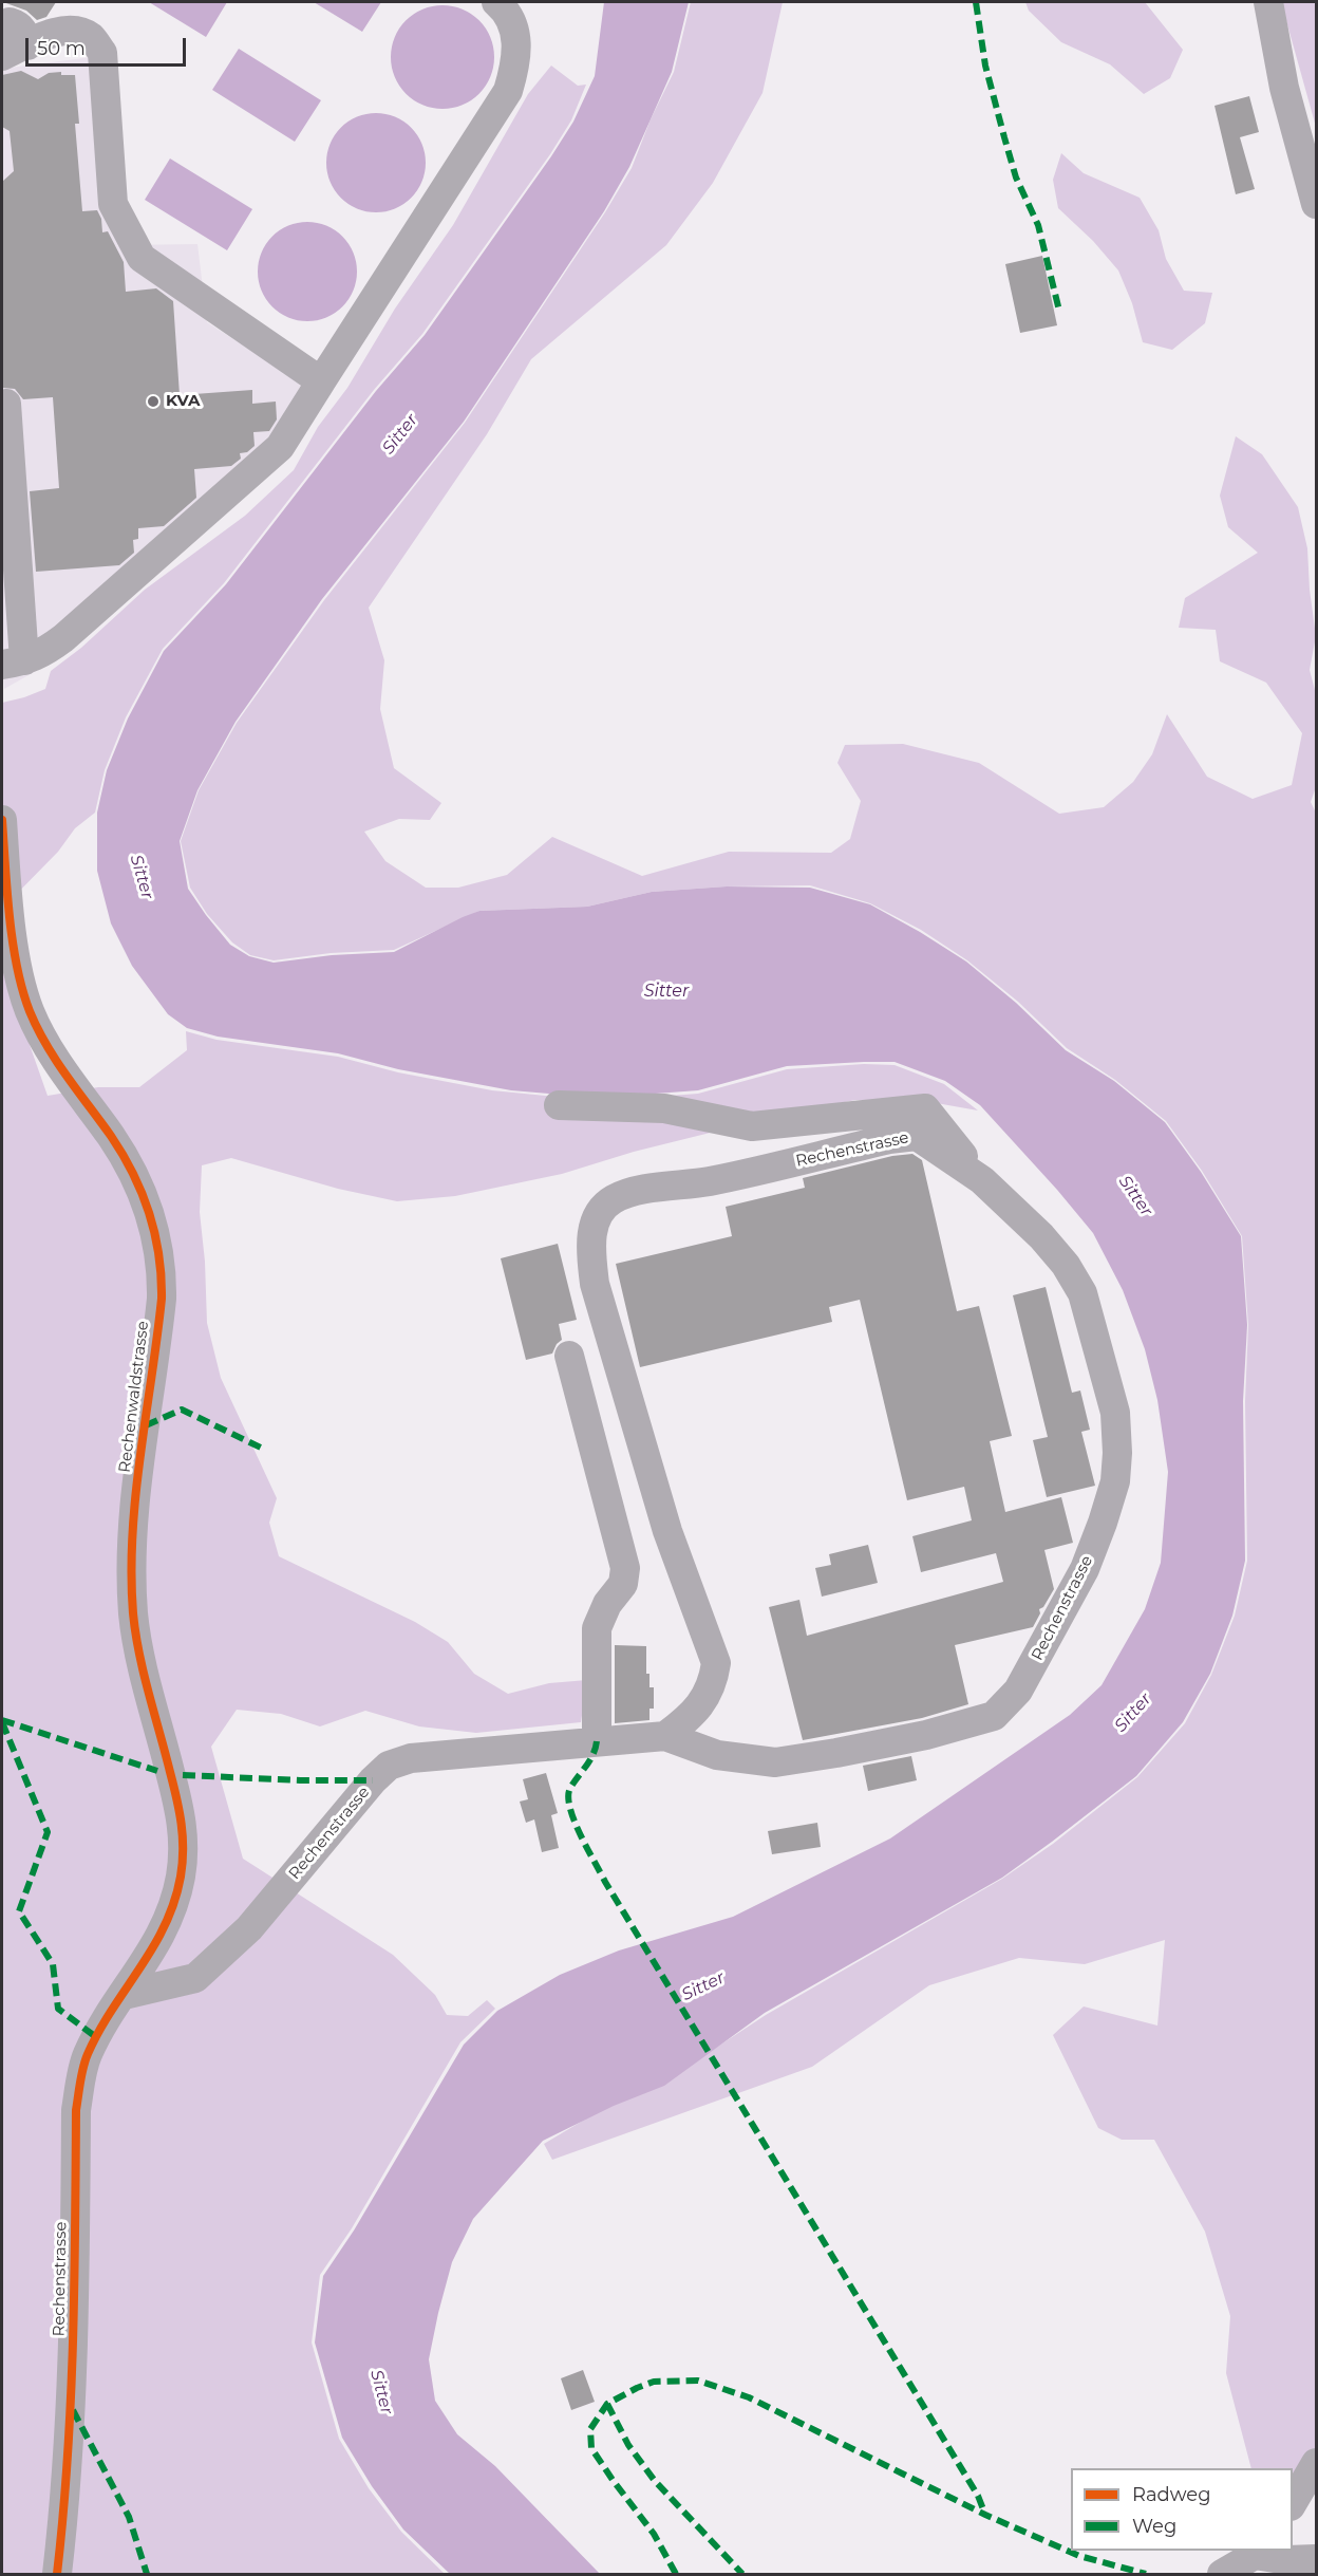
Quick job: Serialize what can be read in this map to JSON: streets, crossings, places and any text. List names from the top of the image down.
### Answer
{
  "streets": {
    "street": ["Rechenstrasse", "Rechenwaldstrasse"]
  },
  "crossings": [
    ["Rechenstrasse", "Rechenwaldstrasse"]
  ],
  "water": ["Sitter"],
  "places": ["KVA"],
  "legend": ["Radweg", "Weg"],
  "scale_bar": "50 m"
}
